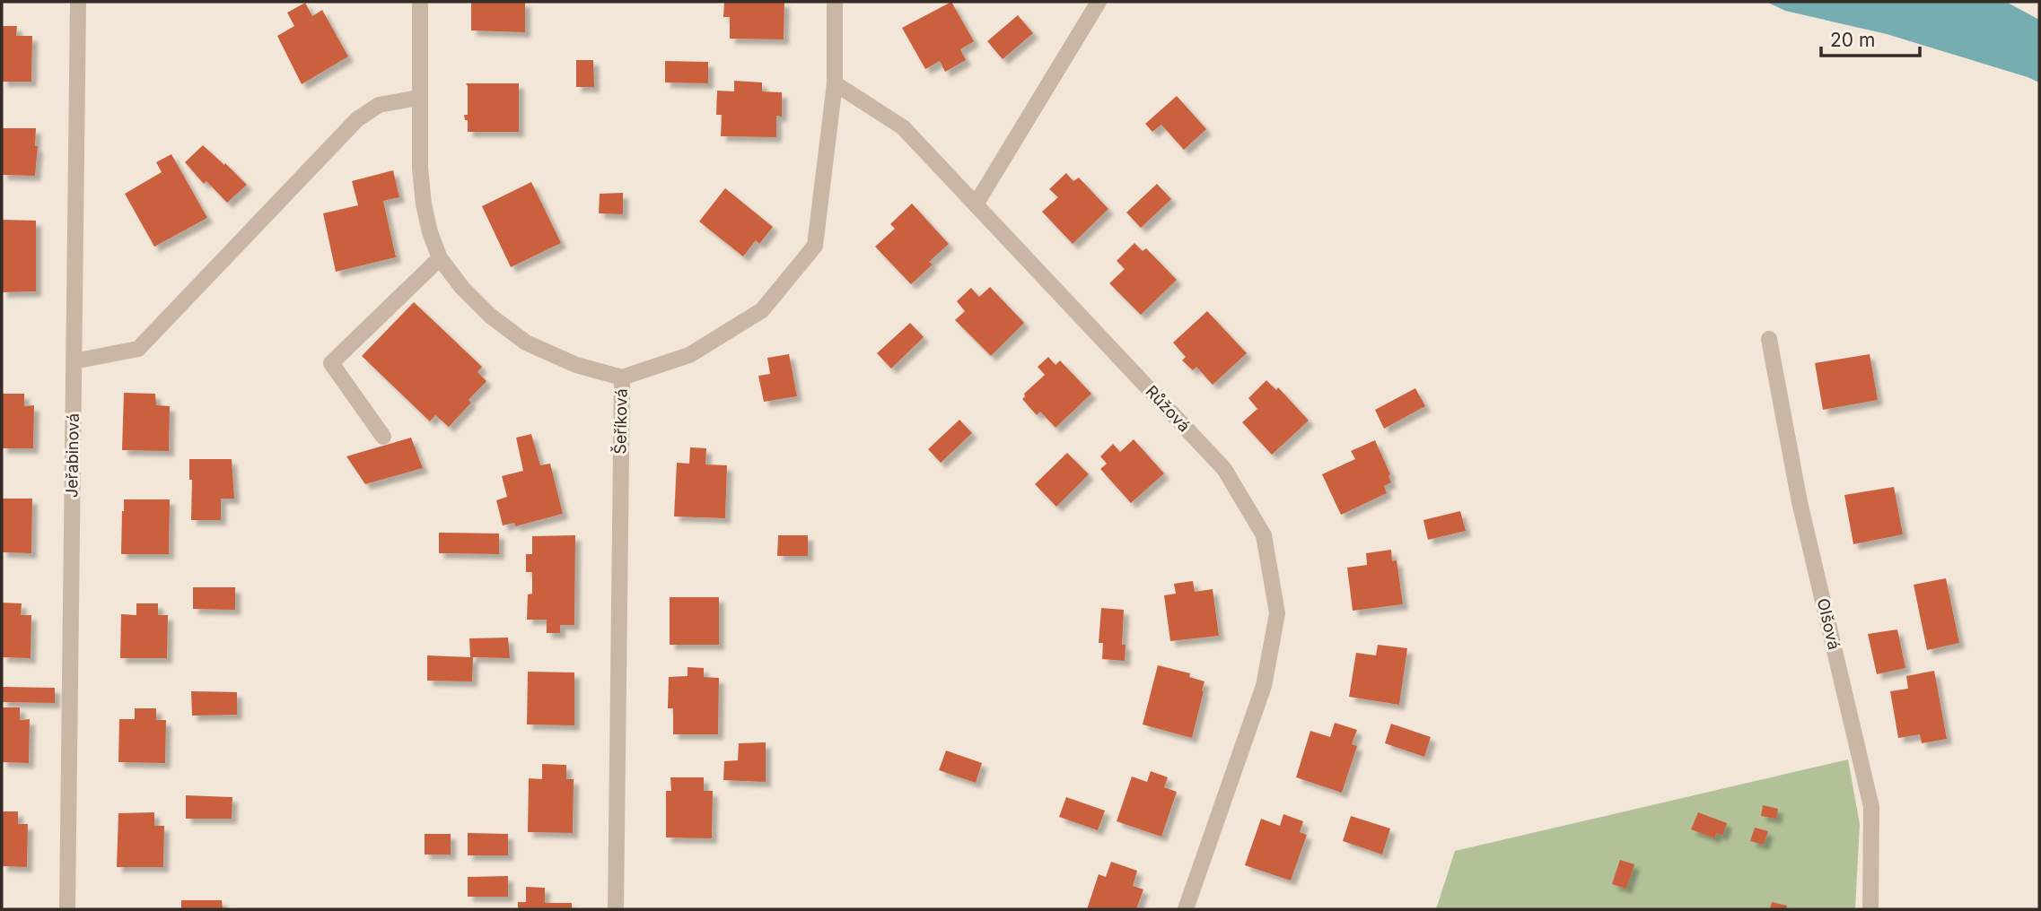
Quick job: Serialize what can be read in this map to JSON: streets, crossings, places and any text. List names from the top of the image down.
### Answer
{
  "streets": {
    "street": [
      "Růžová",
      "Šeříková",
      "Jeřabinová",
      "Olšová"
    ]
  },
  "scale_bar": "20 m"
}
